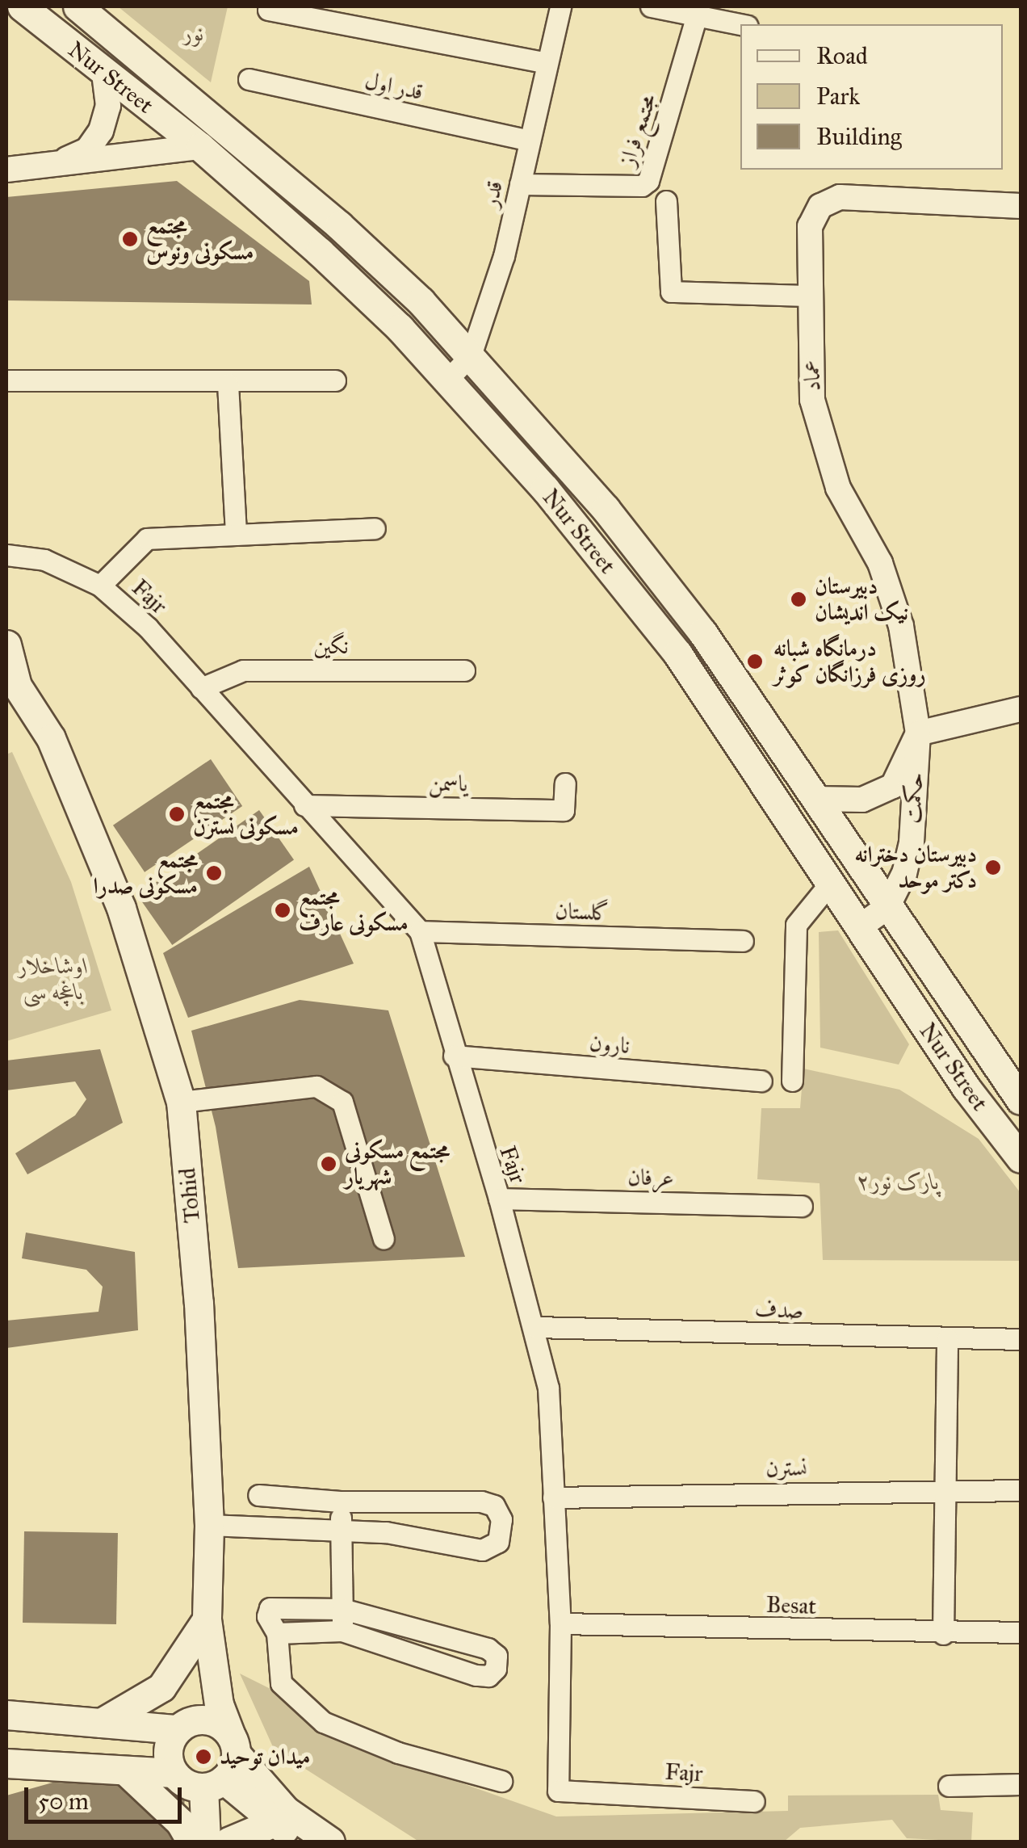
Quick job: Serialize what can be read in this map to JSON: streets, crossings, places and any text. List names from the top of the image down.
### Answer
{
  "streets": {
    "main road": ["Nur Street", "Tohid"],
    "street": [
      "قدر اول",
      "مجتمع فراز",
      "قدر",
      "عماد",
      "Fajr",
      "نگین",
      "یاسمن",
      "حکمت",
      "گلستان",
      "نارون",
      "عرفان",
      "صدف",
      "نسترن",
      "Besat"
    ]
  },
  "crossings": [
    ["Nur Street", "قدر"],
    ["Nur Street", "حکمت"],
    ["قدر اول", "قدر"],
    ["مجتمع فراز", "قدر"],
    ["عماد", "حکمت"],
    ["Fajr", "نگین"],
    ["Fajr", "یاسمن"],
    ["Fajr", "گلستان"],
    ["Fajr", "نارون"],
    ["Fajr", "عرفان"],
    ["Fajr", "صدف"],
    ["Fajr", "نسترن"],
    ["Fajr", "Besat"]
  ],
  "parks": ["نور", "اوشاخلار باغچه سی", "پارک نور۲"],
  "places": [
    "مجتمع مسکونی ونوس",
    "دبیرستان نیک اندیشان",
    "درمانگاه شبانه روزی فرزانگان کوثر",
    "مجتمع مسکونی نسترن",
    "دبیرستان دخترانه دکتر موحد",
    "مجتمع مسکونی صدرا",
    "مجتمع مسکونی عارف",
    "مجتمع مسکونی شهریار",
    "میدان توحید"
  ],
  "legend": ["Road", "Park", "Building"],
  "scale_bar": "50 m"
}
